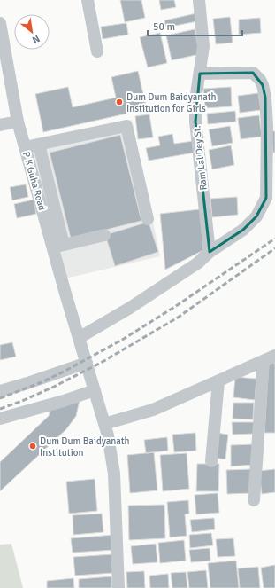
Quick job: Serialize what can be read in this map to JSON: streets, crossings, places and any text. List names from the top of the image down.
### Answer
{
  "streets": {
    "street": ["Ram Lal Dey St.", "P K Guha Road"]
  },
  "places": ["Dum Dum Baidyanath Institution for Girls", "Dum Dum Baidyanath Institution"],
  "scale_bar": "50 m",
  "north": "bottom right"
}
